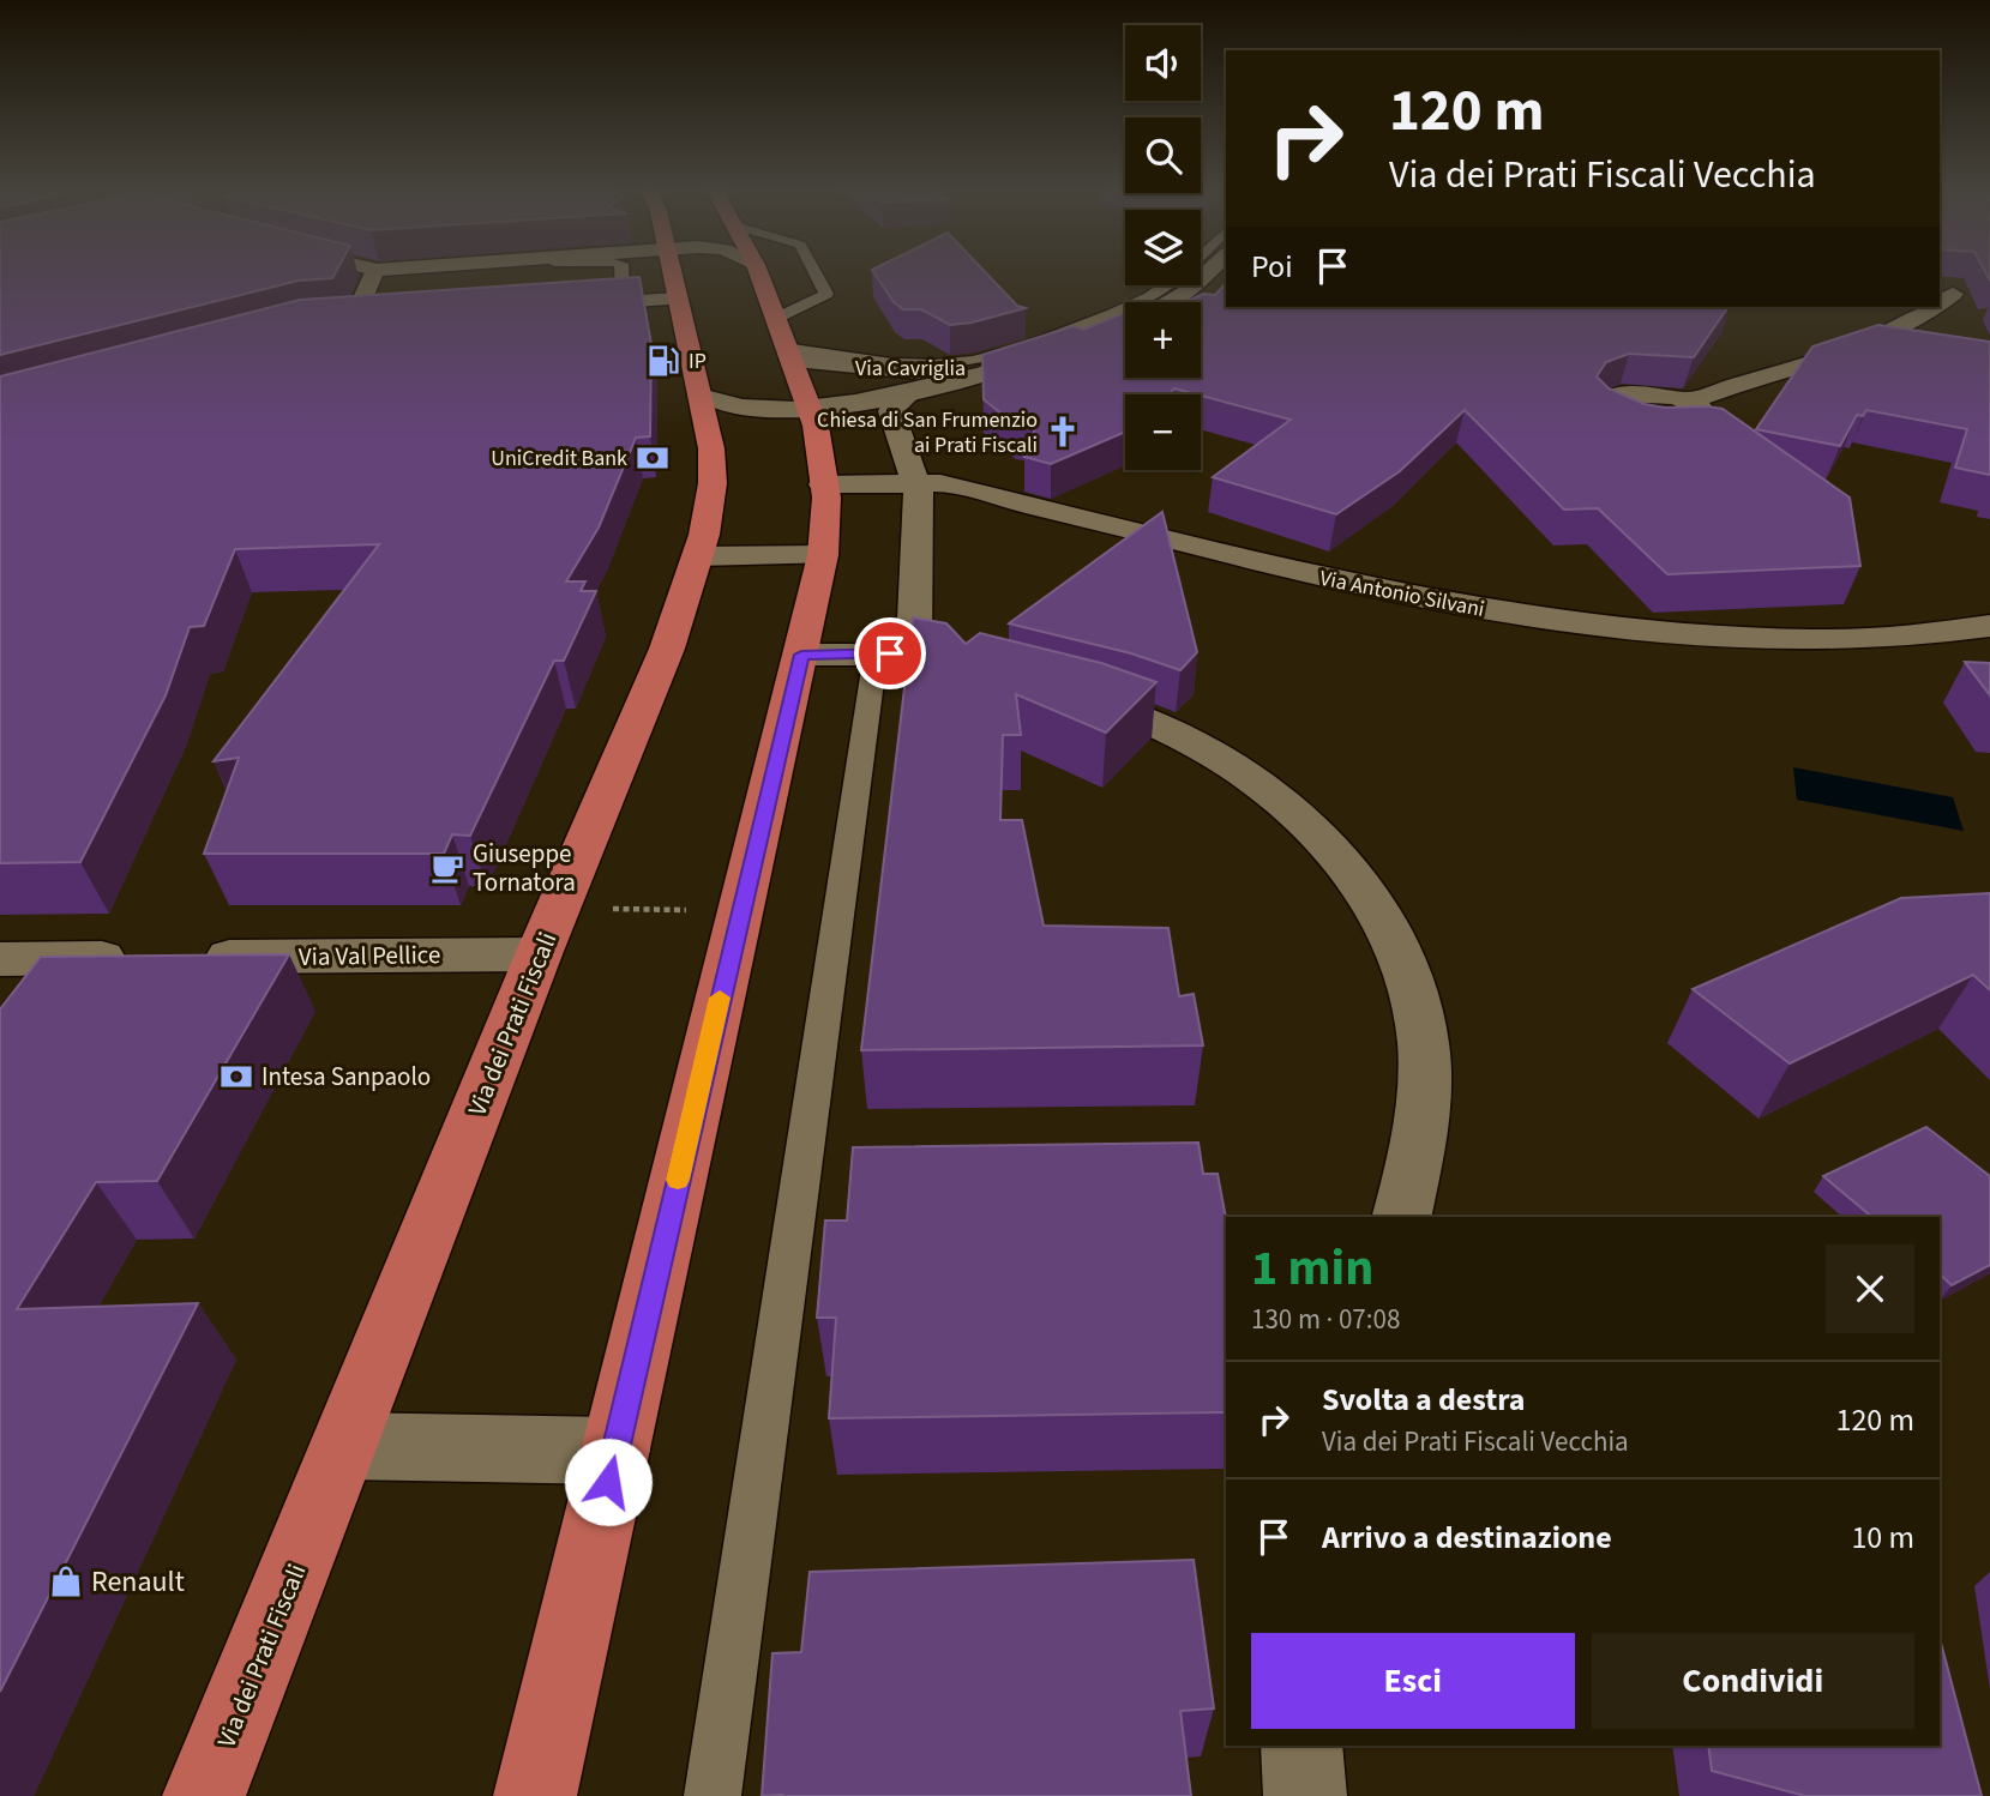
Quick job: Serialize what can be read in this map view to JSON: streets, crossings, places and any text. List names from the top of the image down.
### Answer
{
  "streets": {
    "main road": ["Via dei Prati Fiscali"],
    "street": ["Via Cavriglia", "Via Antonio Silvani", "Via Val Pellice"]
  },
  "crossings": [
    ["Via Val Pellice", "Via dei Prati Fiscali"]
  ],
  "places": {
    "fuel station": ["IP"],
    "church": ["Chiesa di San Frumenzio ai Prati Fiscali"],
    "bank": ["UniCredit Bank", "Intesa Sanpaolo"],
    "cafe": ["Giuseppe Tornatora"],
    "shop": ["Renault"]
  },
  "page": {
    "map_buttons": ["+", "−"],
    "turn": ["120 m", "Via dei Prati Fiscali Vecchia"],
    "then": "Poi",
    "heading": ["1 min", "130 m · 07:08"],
    "list": [
      {
        "name": "Svolta a destra",
        "note": "Via dei Prati Fiscali Vecchia",
        "value": "120 m"
      },
      {
        "name": "Arrivo a destinazione",
        "value": "10 m"
      }
    ],
    "buttons": ["Esci", "Condividi"]
  }
}
